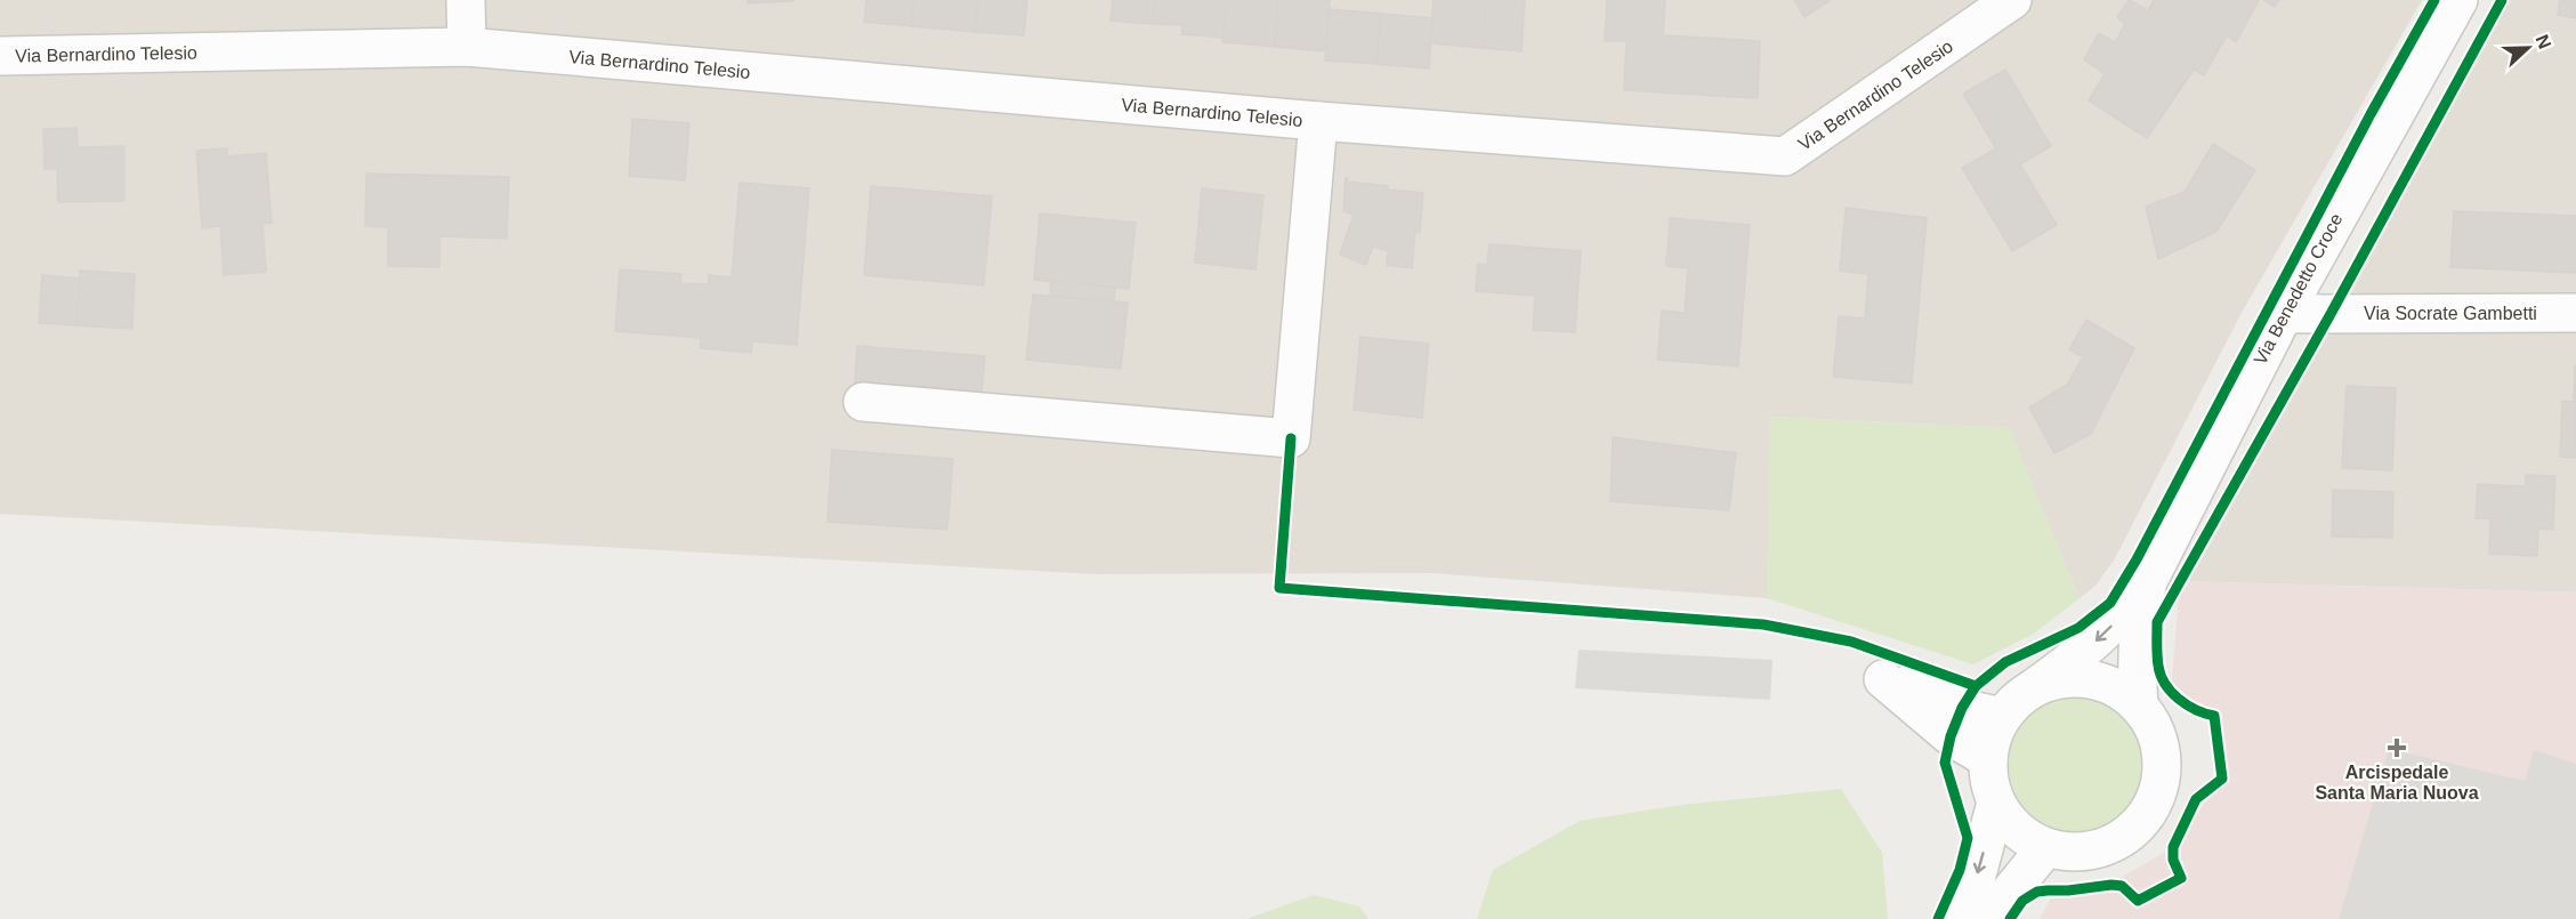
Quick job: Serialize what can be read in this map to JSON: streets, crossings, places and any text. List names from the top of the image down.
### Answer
{
  "streets": {
    "street": ["Via Bernardino Telesio", "Via Benedetto Croce", "Via Socrate Gambetti"]
  },
  "crossings": [
    ["Via Benedetto Croce", "Via Socrate Gambetti"]
  ],
  "places": {
    "health": ["Arcispedale Santa Maria Nuova"]
  },
  "north": "right"
}
